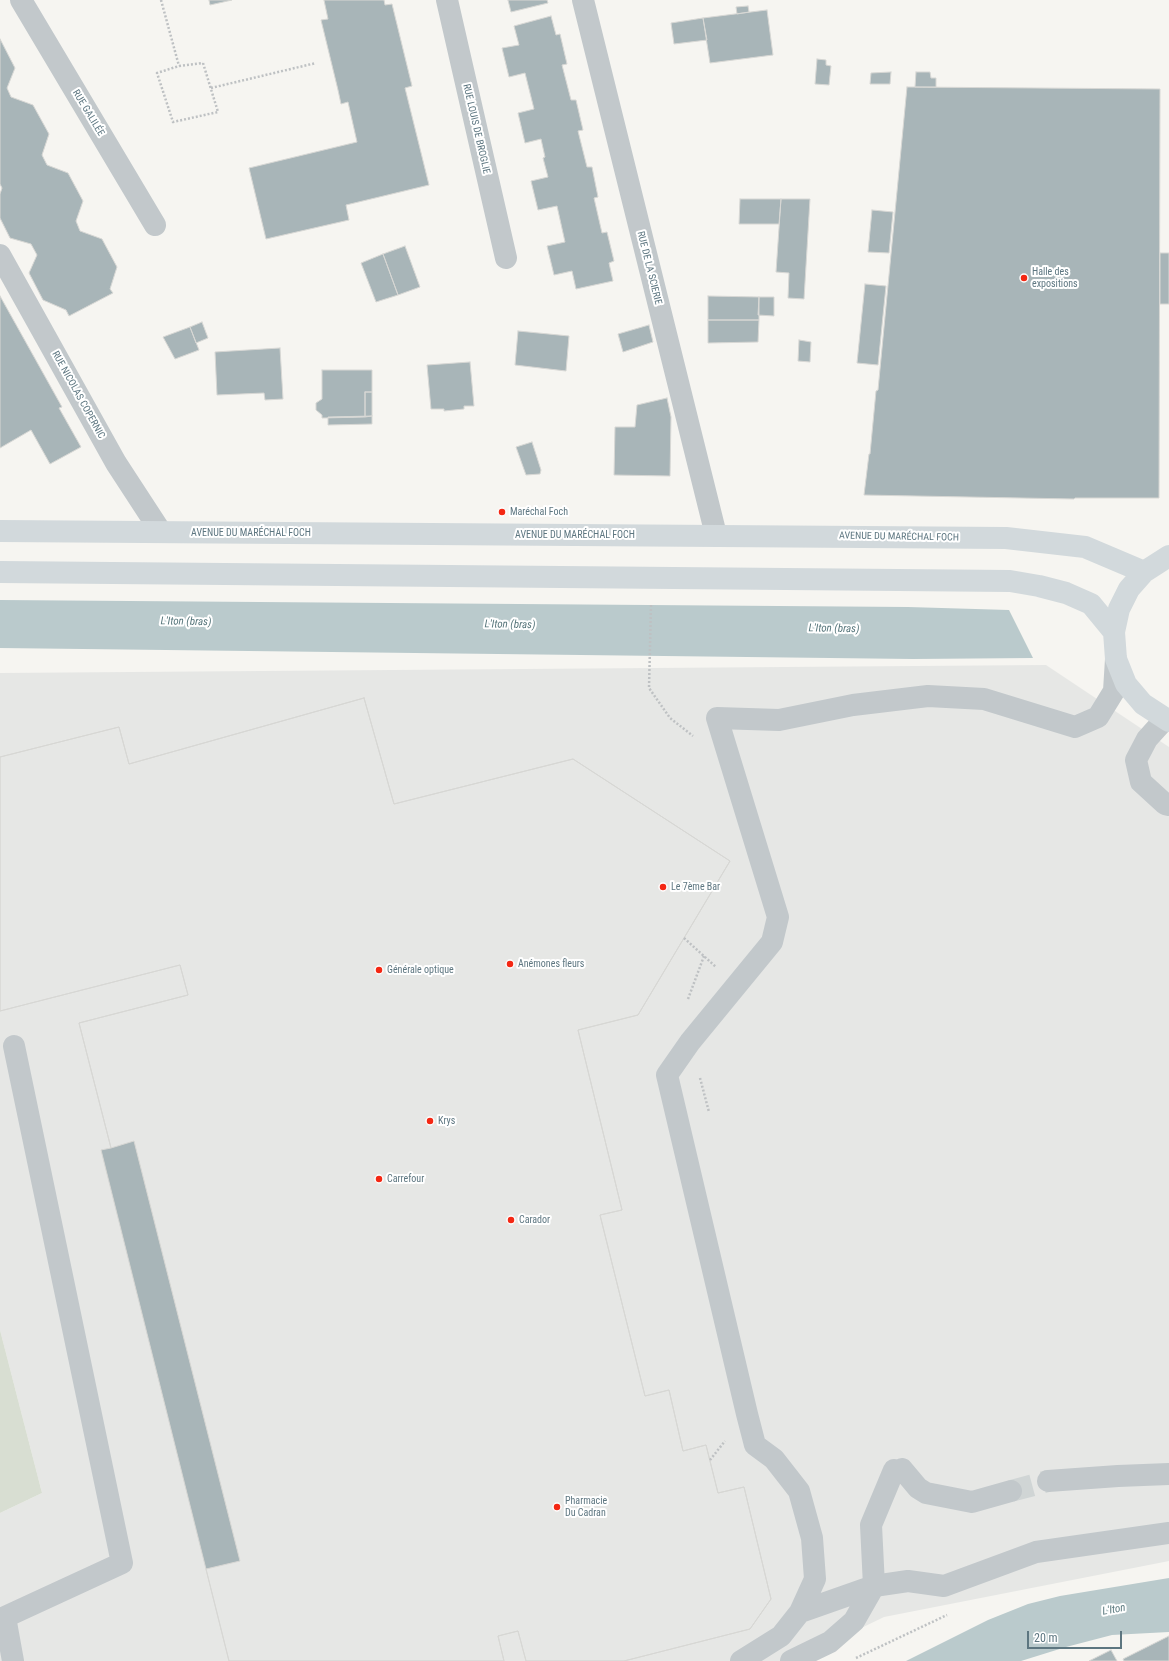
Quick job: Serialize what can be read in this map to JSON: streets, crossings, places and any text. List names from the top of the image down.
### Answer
{
  "streets": {
    "main road": ["AVENUE DU MARÉCHAL FOCH"],
    "street": [
      "RUE GALILÉE",
      "RUE LOUIS DE BROGLIE",
      "RUE DE LA SCIERIE",
      "RUE NICOLAS COPERNIC"
    ]
  },
  "crossings": [
    ["RUE DE LA SCIERIE", "AVENUE DU MARÉCHAL FOCH"],
    ["RUE NICOLAS COPERNIC", "AVENUE DU MARÉCHAL FOCH"]
  ],
  "water": ["L'Iton (bras)", "L'Iton"],
  "places": [
    "Halle des expositions",
    "Maréchal Foch",
    "Le 7ème Bar",
    "Anémones fleurs",
    "Générale optique",
    "Krys",
    "Carrefour",
    "Carador",
    "Pharmacie Du Cadran"
  ],
  "scale_bar": "20 m"
}
